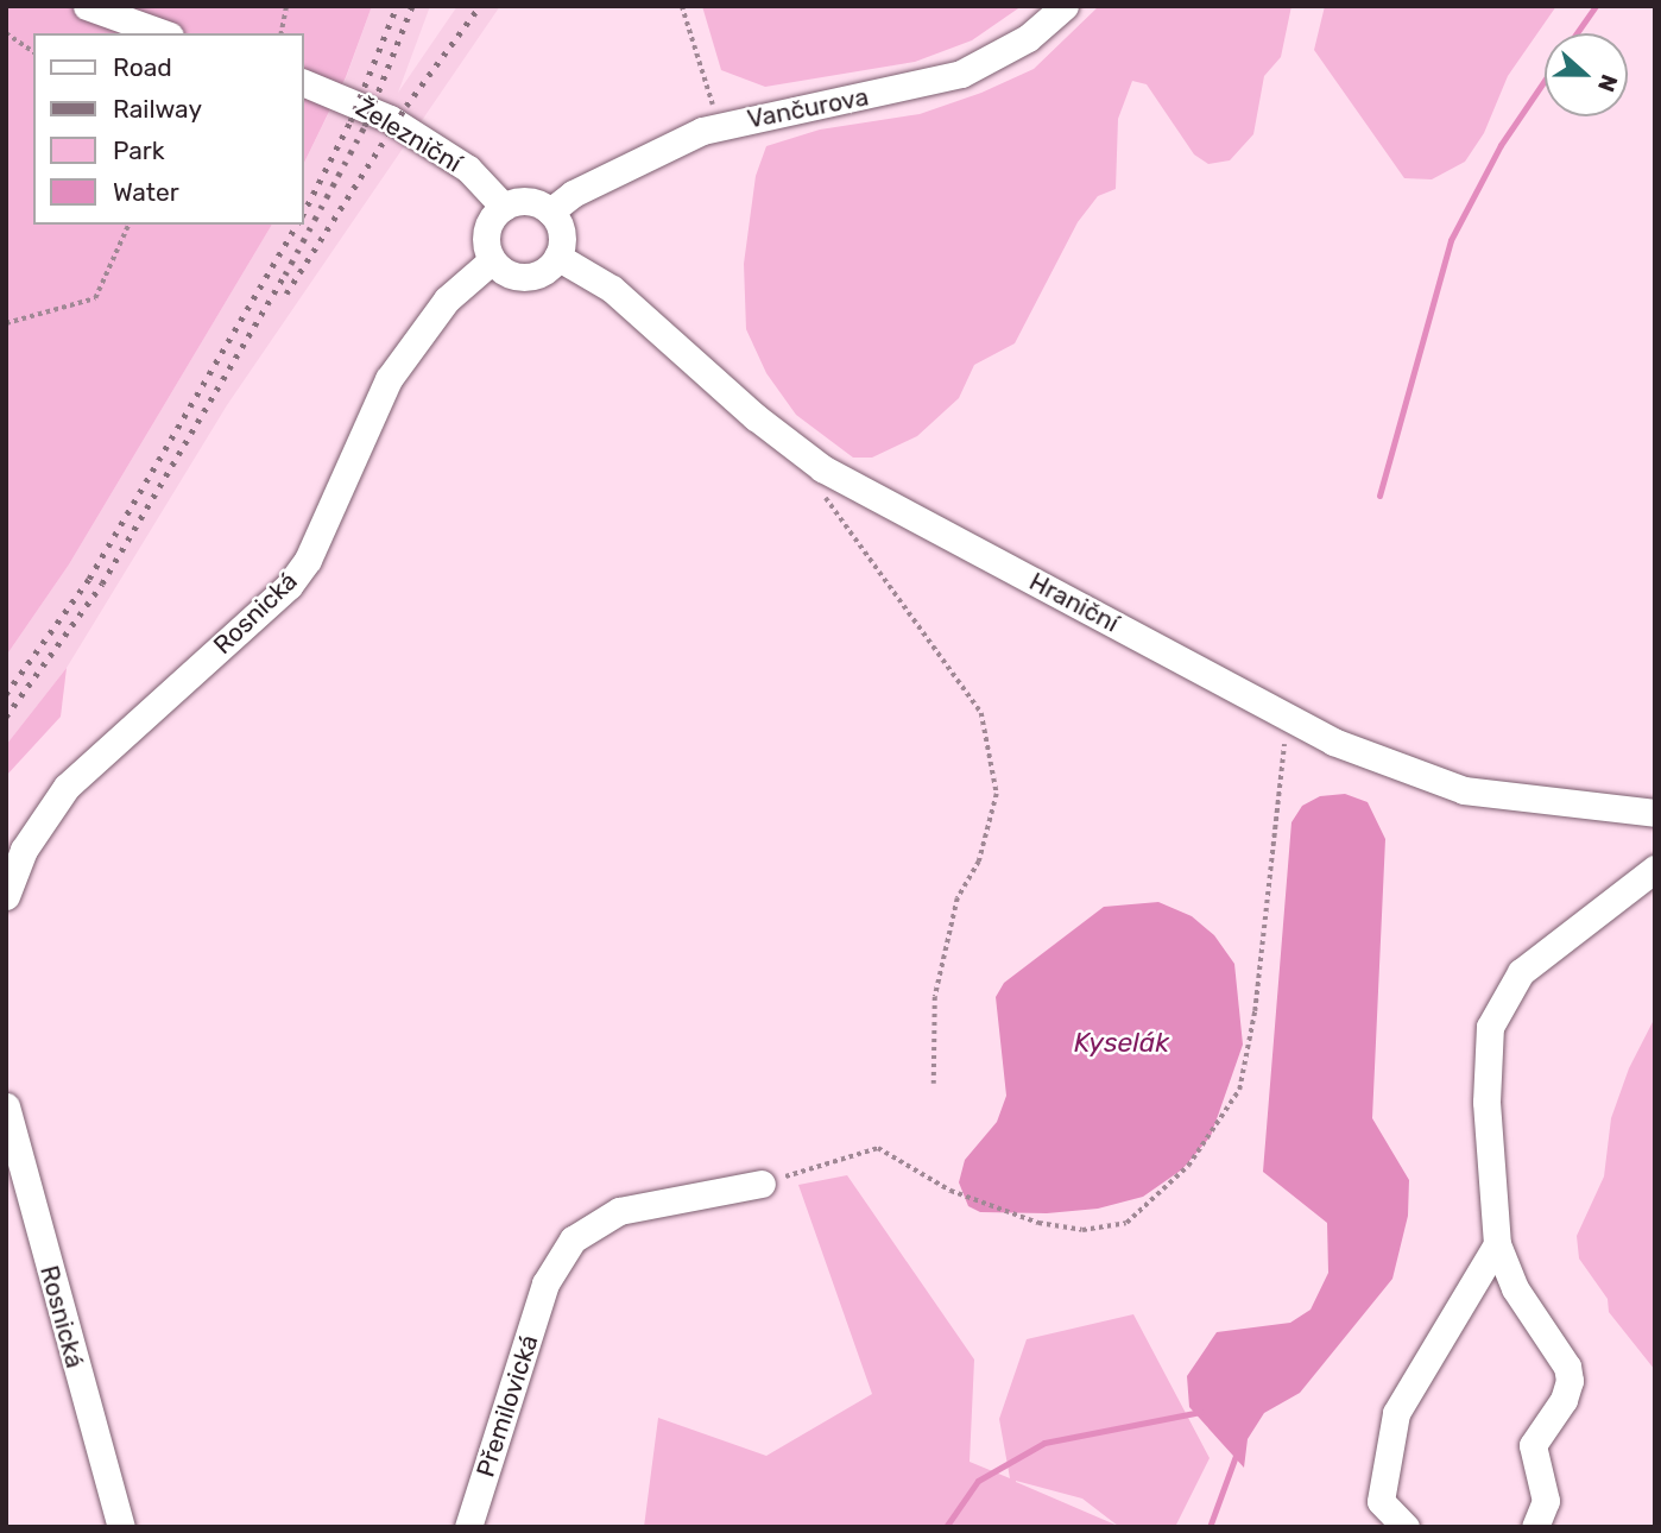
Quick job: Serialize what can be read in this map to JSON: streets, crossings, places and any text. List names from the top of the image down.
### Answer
{
  "streets": {
    "street": [
      "Vančurova",
      "Železniční",
      "Hraniční",
      "Rosnická",
      "Přemilovická"
    ]
  },
  "crossings": [
    ["Vančurova", "Železniční"],
    ["Vančurova", "Hraniční"],
    ["Vančurova", "Rosnická"],
    ["Železniční", "Hraniční"],
    ["Železniční", "Rosnická"],
    ["Hraniční", "Rosnická"]
  ],
  "water": ["Kyselák"],
  "legend": [
    "Road",
    "Railway",
    "Park",
    "Water"
  ],
  "north": "right"
}
